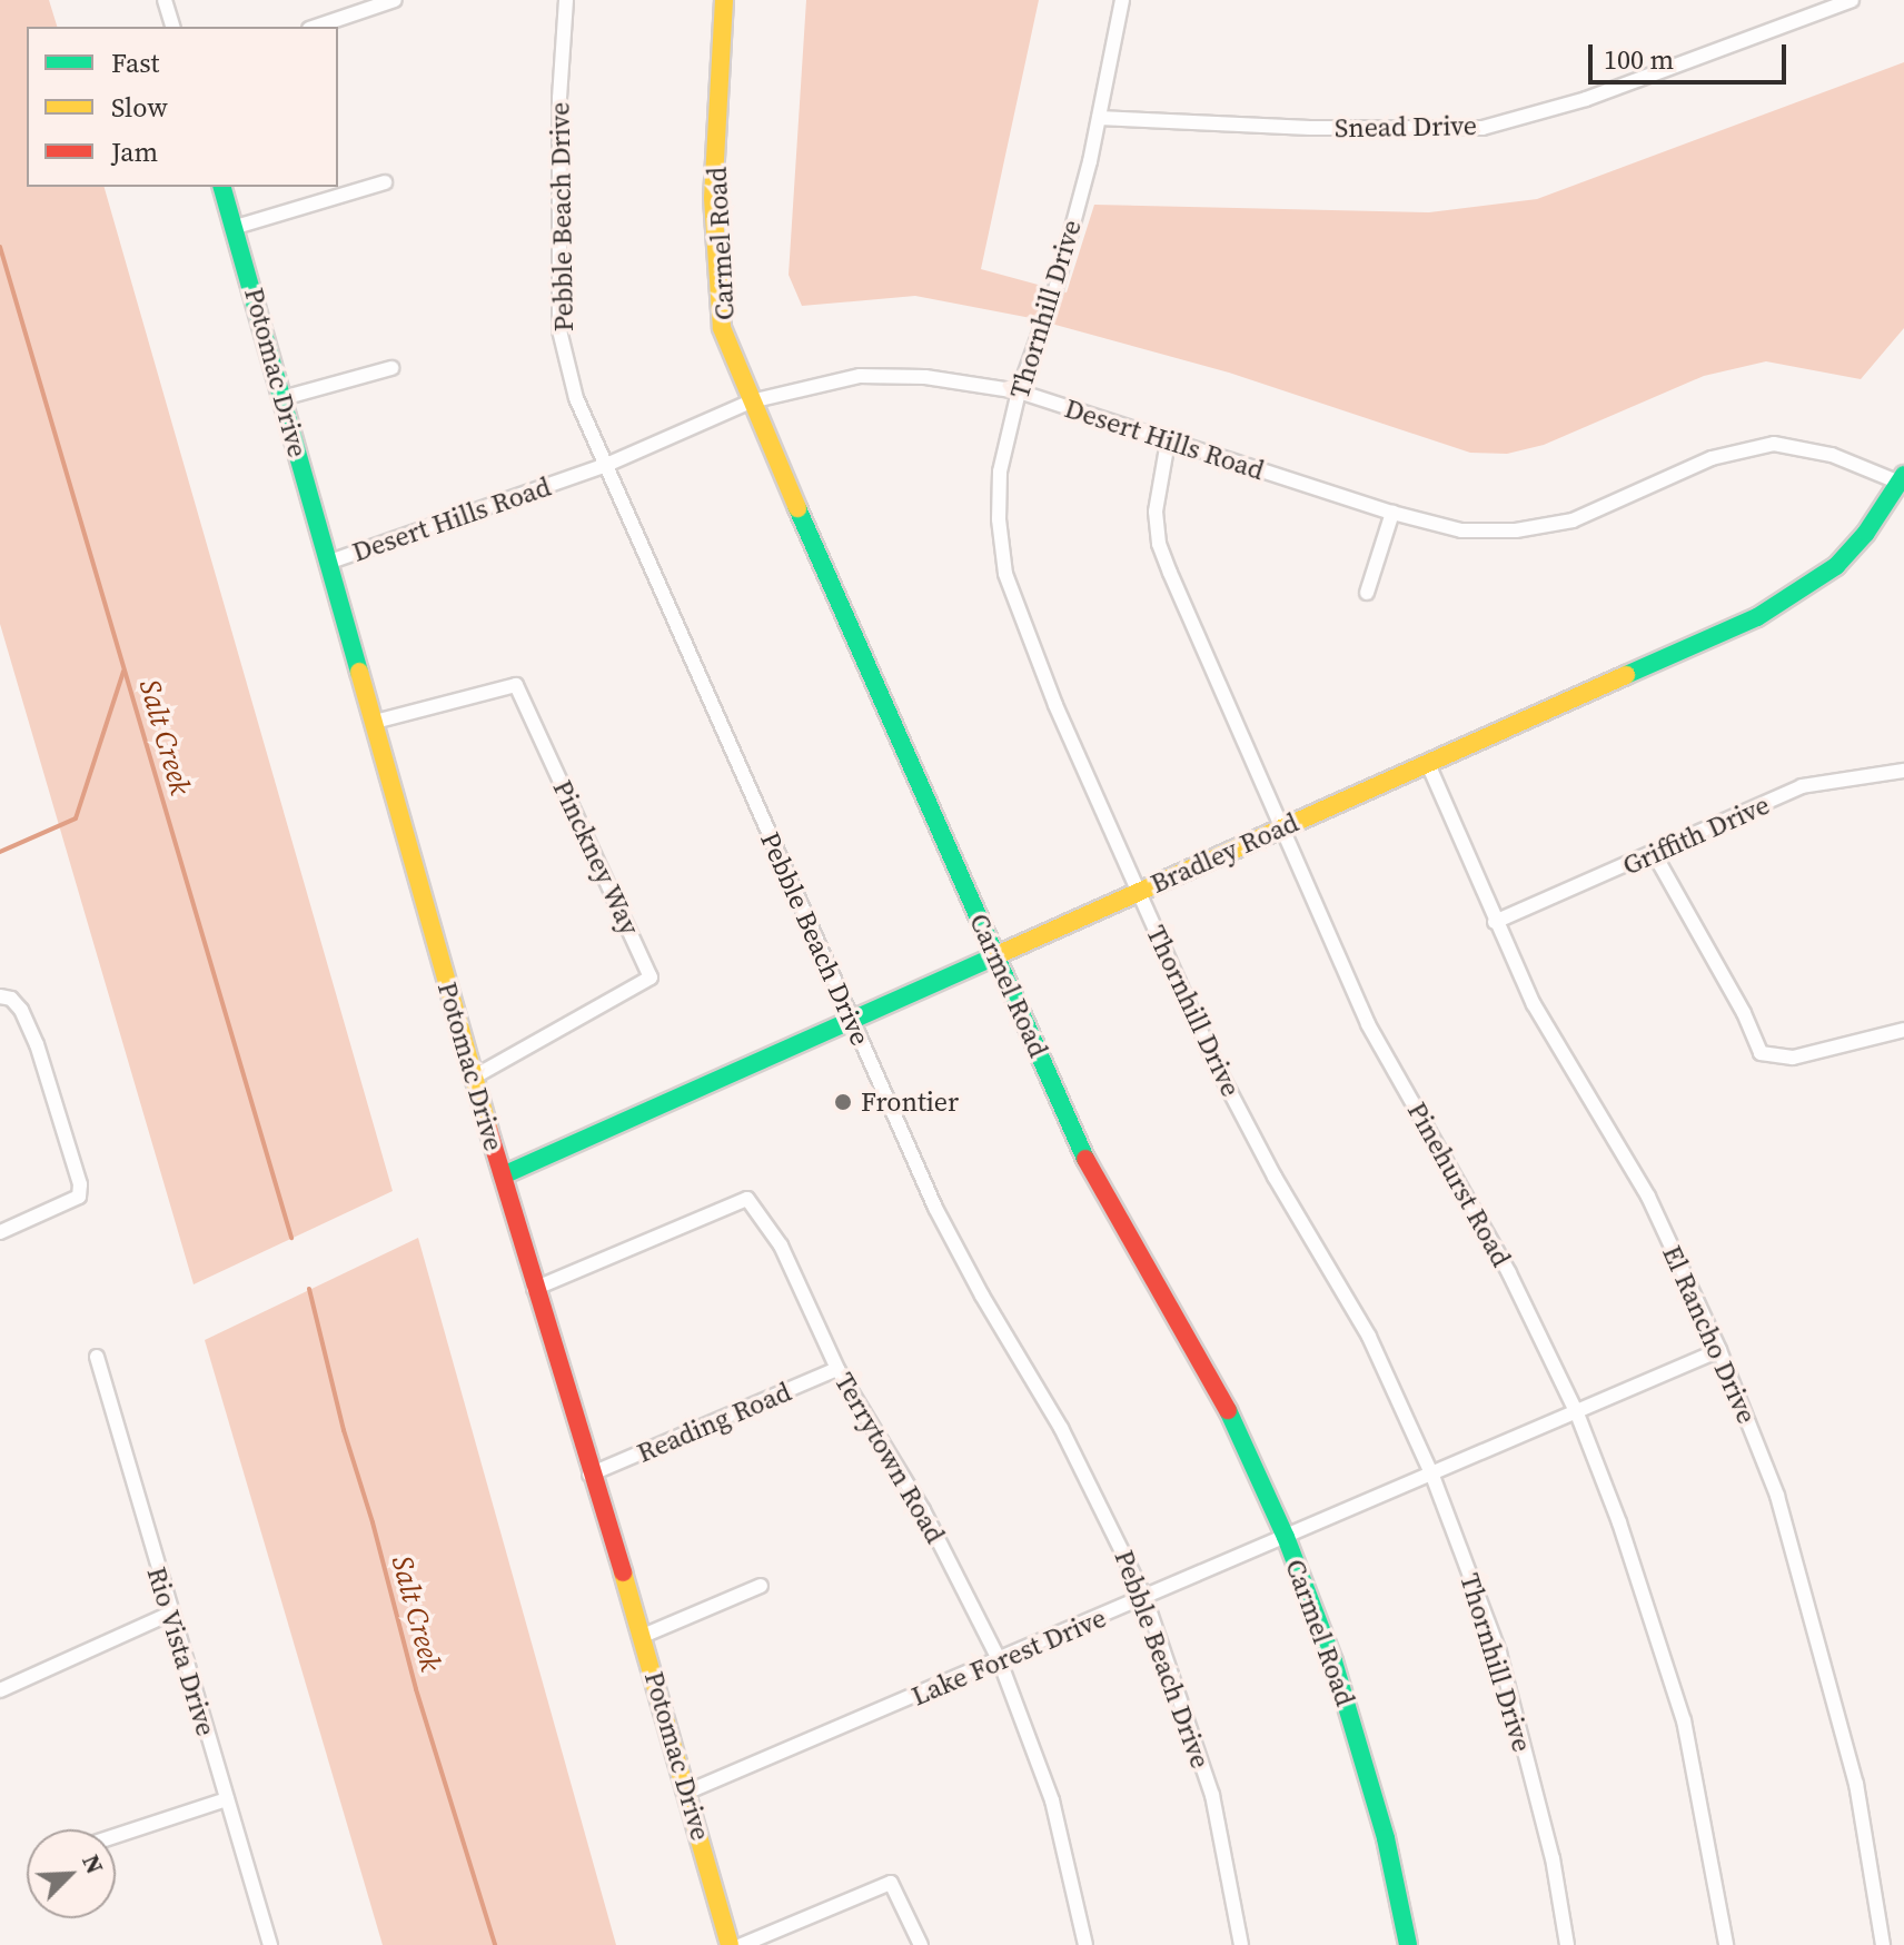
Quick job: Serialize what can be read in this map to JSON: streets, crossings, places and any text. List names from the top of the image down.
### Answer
{
  "streets": {
    "street": [
      "Snead Drive",
      "Pebble Beach Drive",
      "Carmel Road",
      "Thornhill Drive",
      "Potomac Drive",
      "Desert Hills Road",
      "Griffith Drive",
      "Bradley Road",
      "Pinckney Way",
      "Pinehurst Road",
      "El Rancho Drive",
      "Reading Road",
      "Terrytown Road",
      "Rio Vista Drive",
      "Lake Forest Drive"
    ]
  },
  "crossings": [
    ["Snead Drive", "Thornhill Drive"],
    ["Pebble Beach Drive", "Desert Hills Road"],
    ["Pebble Beach Drive", "Bradley Road"],
    ["Pebble Beach Drive", "Lake Forest Drive"],
    ["Carmel Road", "Desert Hills Road"],
    ["Carmel Road", "Bradley Road"],
    ["Carmel Road", "Lake Forest Drive"],
    ["Thornhill Drive", "Desert Hills Road"],
    ["Thornhill Drive", "Bradley Road"],
    ["Thornhill Drive", "Lake Forest Drive"],
    ["Potomac Drive", "Desert Hills Road"],
    ["Potomac Drive", "Bradley Road"],
    ["Potomac Drive", "Pinckney Way"],
    ["Potomac Drive", "Reading Road"],
    ["Potomac Drive", "Terrytown Road"],
    ["Potomac Drive", "Lake Forest Drive"],
    ["Desert Hills Road", "Bradley Road"],
    ["Desert Hills Road", "Pinehurst Road"],
    ["Griffith Drive", "El Rancho Drive"],
    ["Bradley Road", "Pinehurst Road"],
    ["Bradley Road", "El Rancho Drive"],
    ["Pinehurst Road", "Lake Forest Drive"],
    ["El Rancho Drive", "Lake Forest Drive"],
    ["Reading Road", "Terrytown Road"],
    ["Terrytown Road", "Lake Forest Drive"]
  ],
  "water": ["Salt Creek"],
  "places": ["Frontier"],
  "legend": ["Fast", "Slow", "Jam"],
  "scale_bar": "100 m",
  "north": "top right"
}
